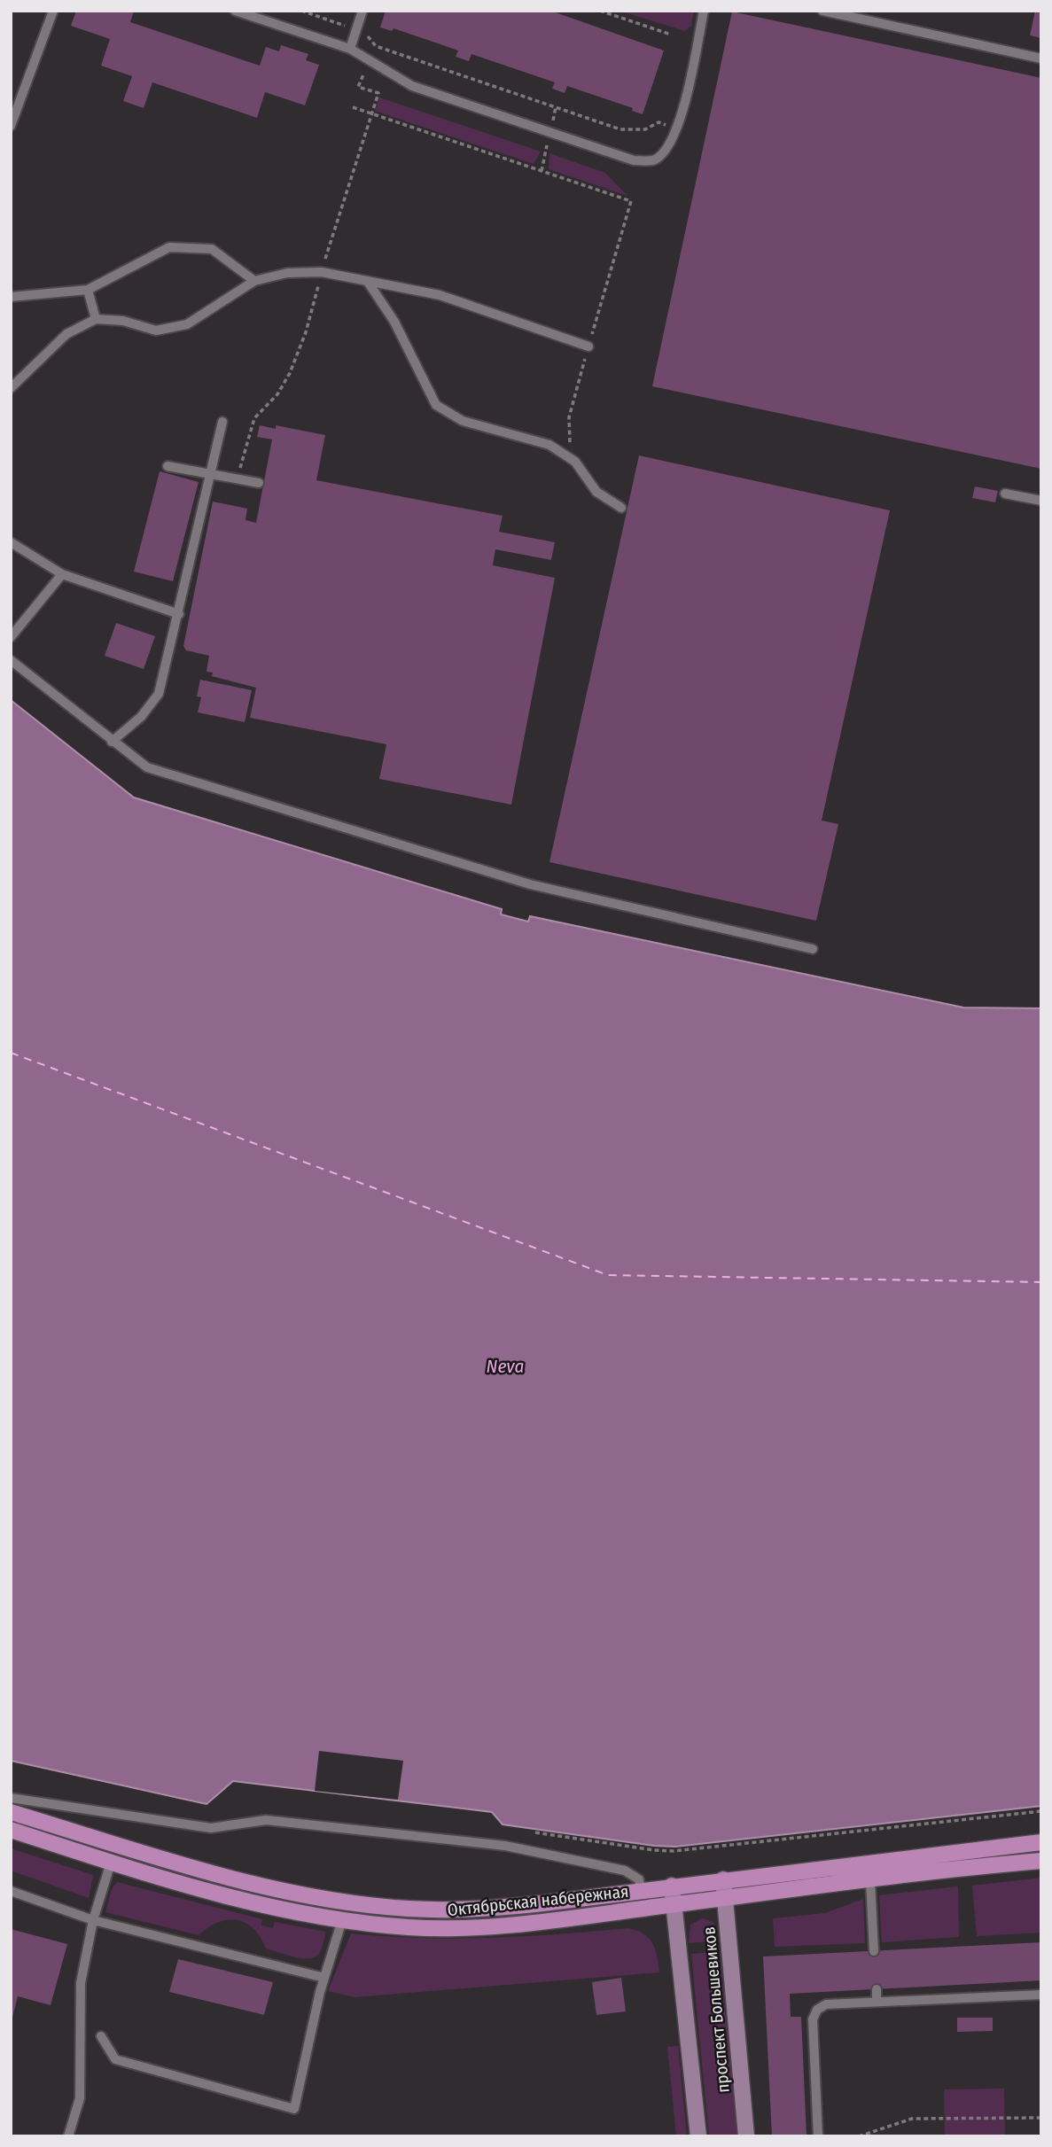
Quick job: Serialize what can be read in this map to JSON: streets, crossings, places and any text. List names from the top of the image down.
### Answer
{
  "streets": {
    "main road": ["Октябрьская набережная", "проспект Большевиков"]
  },
  "crossings": [
    ["Октябрьская набережная", "проспект Большевиков"]
  ],
  "water": ["Neva"]
}
